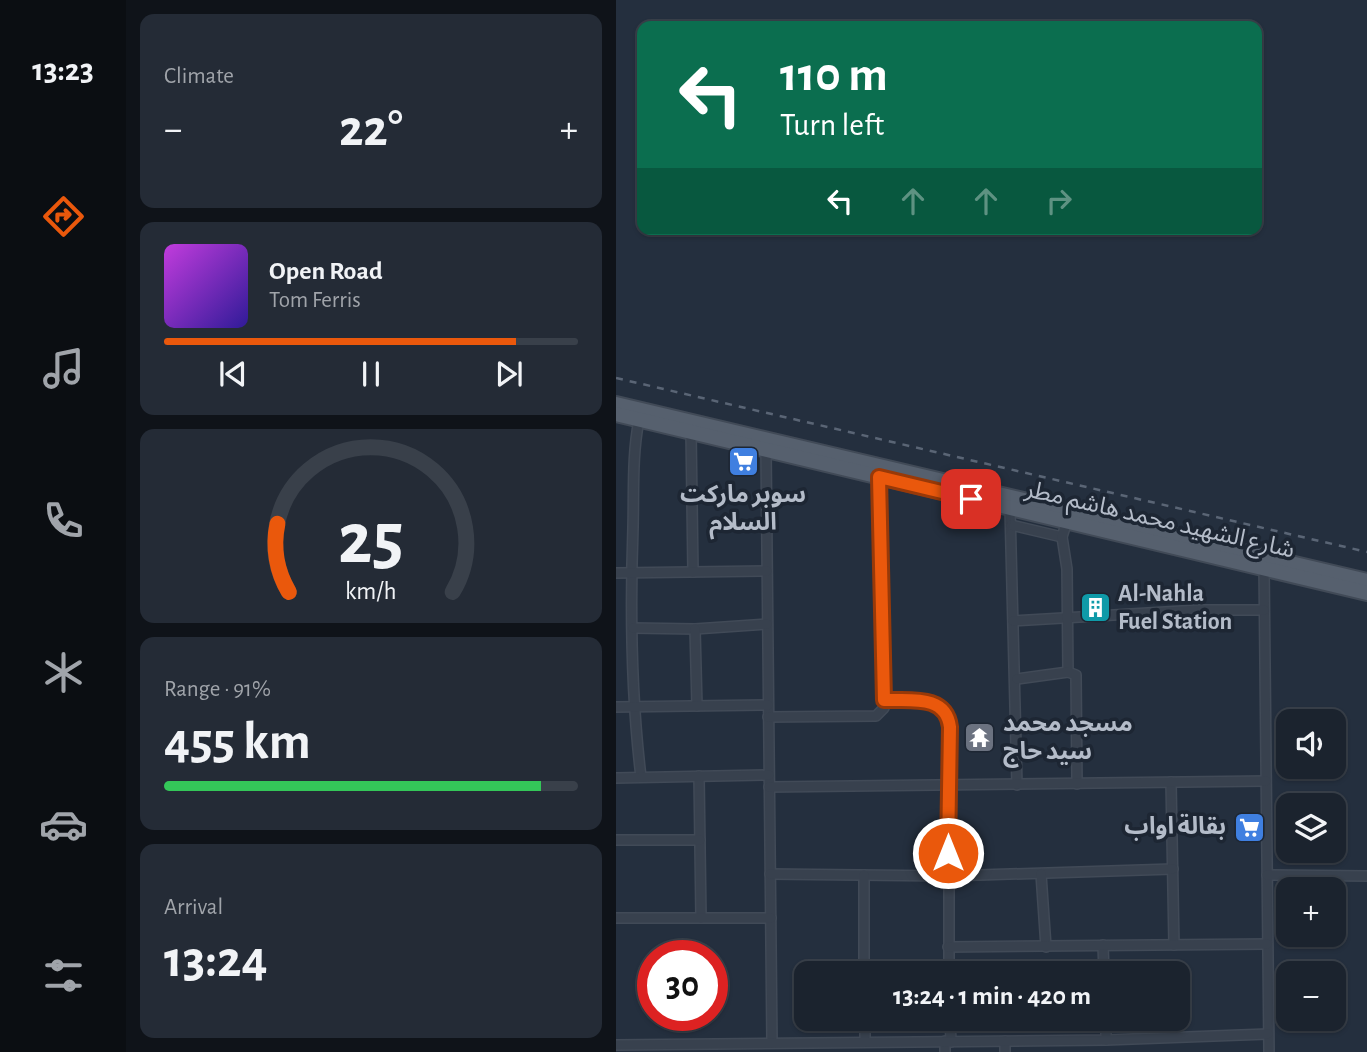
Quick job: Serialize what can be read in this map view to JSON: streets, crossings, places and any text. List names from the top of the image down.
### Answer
{
  "streets": {
    "main road": ["شارع الشهيد محمد هاشم مطر"]
  },
  "places": {
    "supermarket": ["سوبر ماركت السلام", "بقالة اواب"],
    "building": ["Al-Nahla Fuel Station"],
    "temple": ["مسجد محمد سيد حاج"]
  },
  "page": {
    "tabs": "13:23",
    "tile": [
      "Climate",
      ["Range · 91%", "455 km"],
      ["Arrival", "13:24"]
    ],
    "turn": ["110 m", "Turn left"],
    "heat": ["−", "22°", "+"],
    "song": ["Open Road", "Tom Ferris"],
    "map_buttons": ["+", "−"],
    "limit": "30",
    "trip": "13:24 · 1 min · 420 m",
    "gauge": ["25", "km/h"]
  }
}
